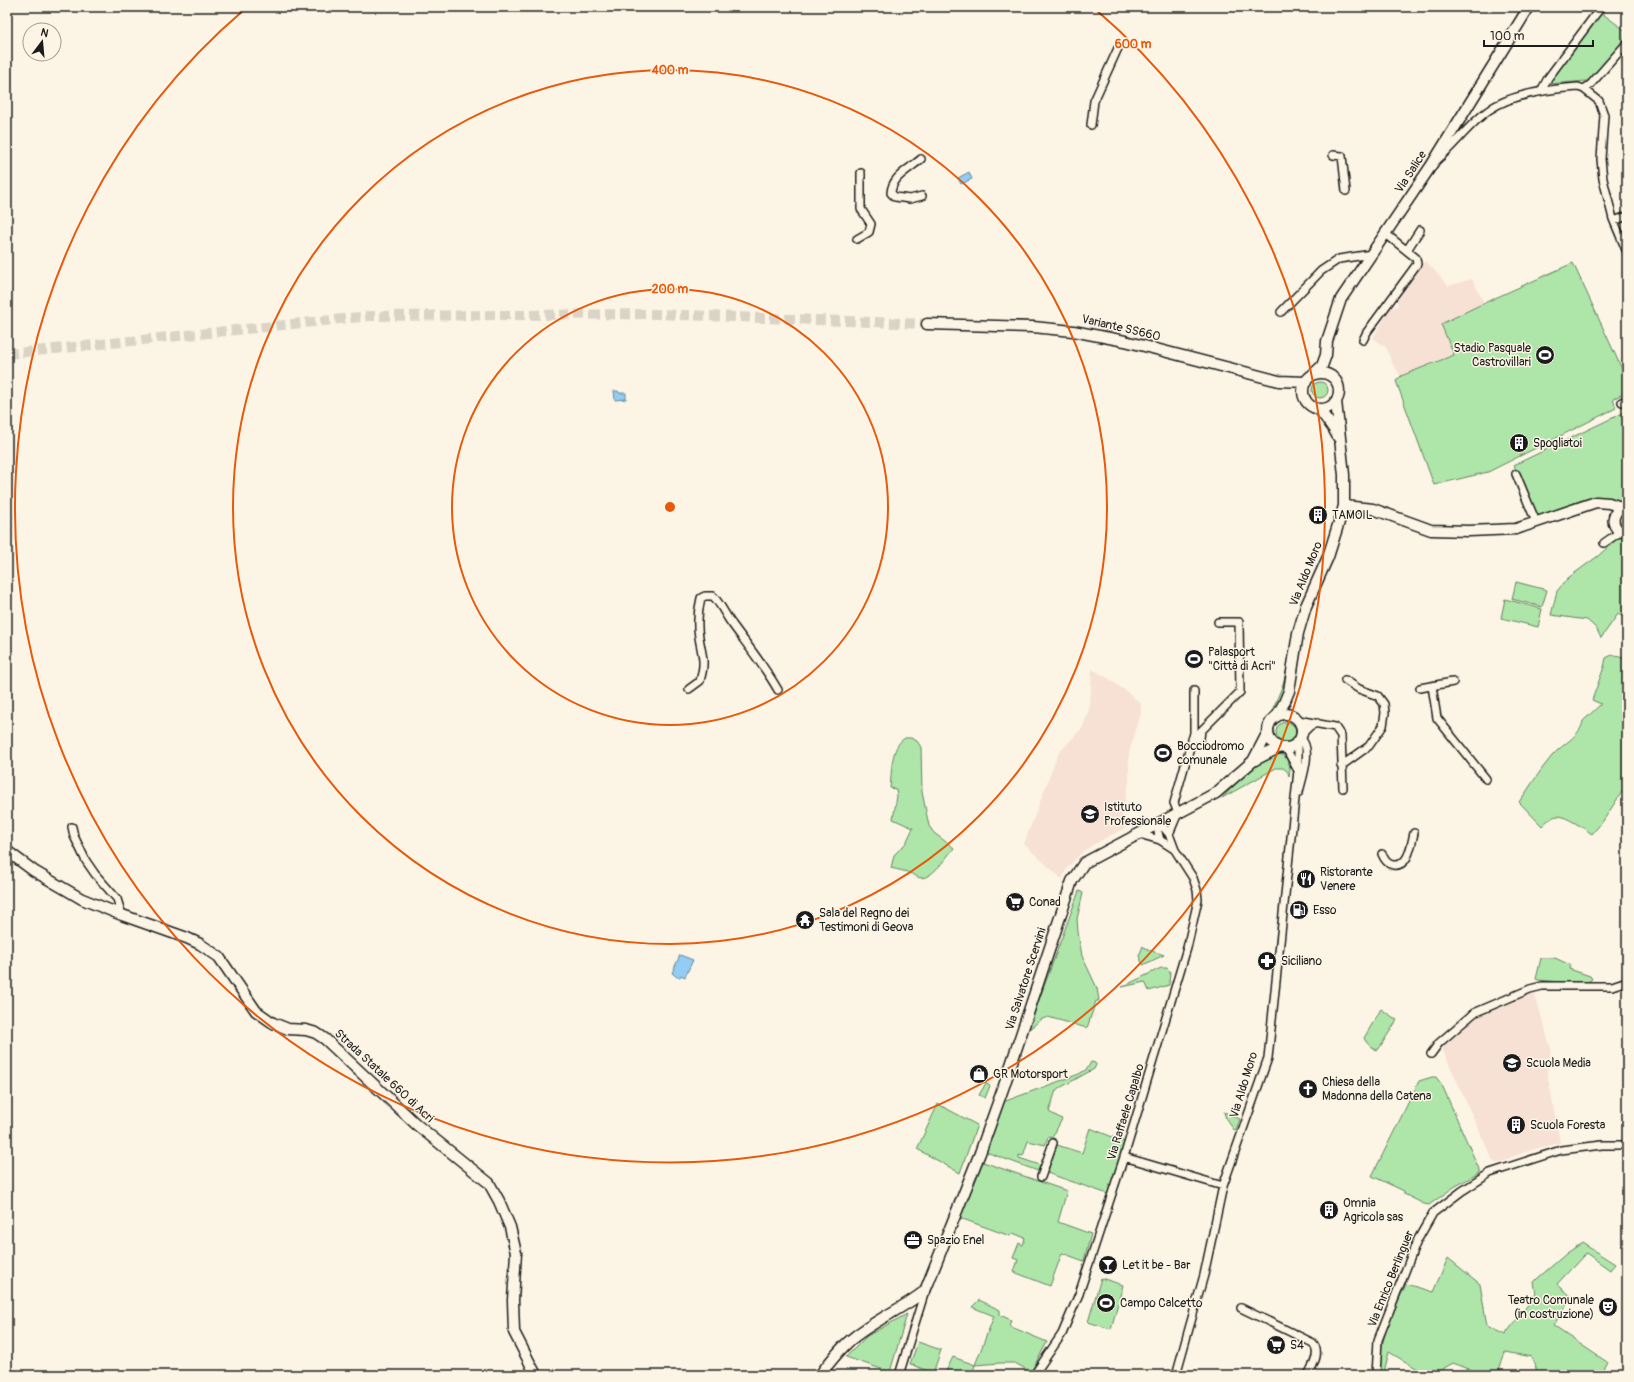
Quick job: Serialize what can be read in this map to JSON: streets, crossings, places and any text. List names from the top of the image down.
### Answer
{
  "streets": {
    "main road": [
      "Via Salice",
      "Variante SS660",
      "Via Aldo Moro",
      "Via Salvatore Scervini",
      "Strada Statale 660 di Acri"
    ],
    "street": ["Via Raffaele Capalbo", "Via Enrico Berlinguer"]
  },
  "crossings": [
    ["Variante SS660", "Via Aldo Moro"]
  ],
  "places": {
    "sports": [
      "Stadio Pasquale Castrovillari",
      "Palasport \"Città di Acri\"",
      "Bocciodromo comunale",
      "Campo Calcetto"
    ],
    "building": [
      "Spogliatoi",
      "TAMOIL",
      "Scuola Foresta",
      "Omnia Agricola sas"
    ],
    "school or university": ["Istituto Professionale", "Scuola Media"],
    "restaurant": ["Ristorante Venere"],
    "supermarket": ["Conad", "S4"],
    "fuel station": ["Esso"],
    "temple": ["Sala del Regno dei Testimoni di Geova"],
    "pharmacy": ["Siciliano"],
    "shop": ["GR Motorsport"],
    "church": ["Chiesa della Madonna della Catena"],
    "office": ["Spazio Enel"],
    "bar": ["Let it be - Bar"],
    "theatre": ["Teatro Comunale (in costruzione)"]
  },
  "scale_bar": "100 m",
  "north": "top",
  "rings": ["600 m", "400 m", "200 m"]
}
